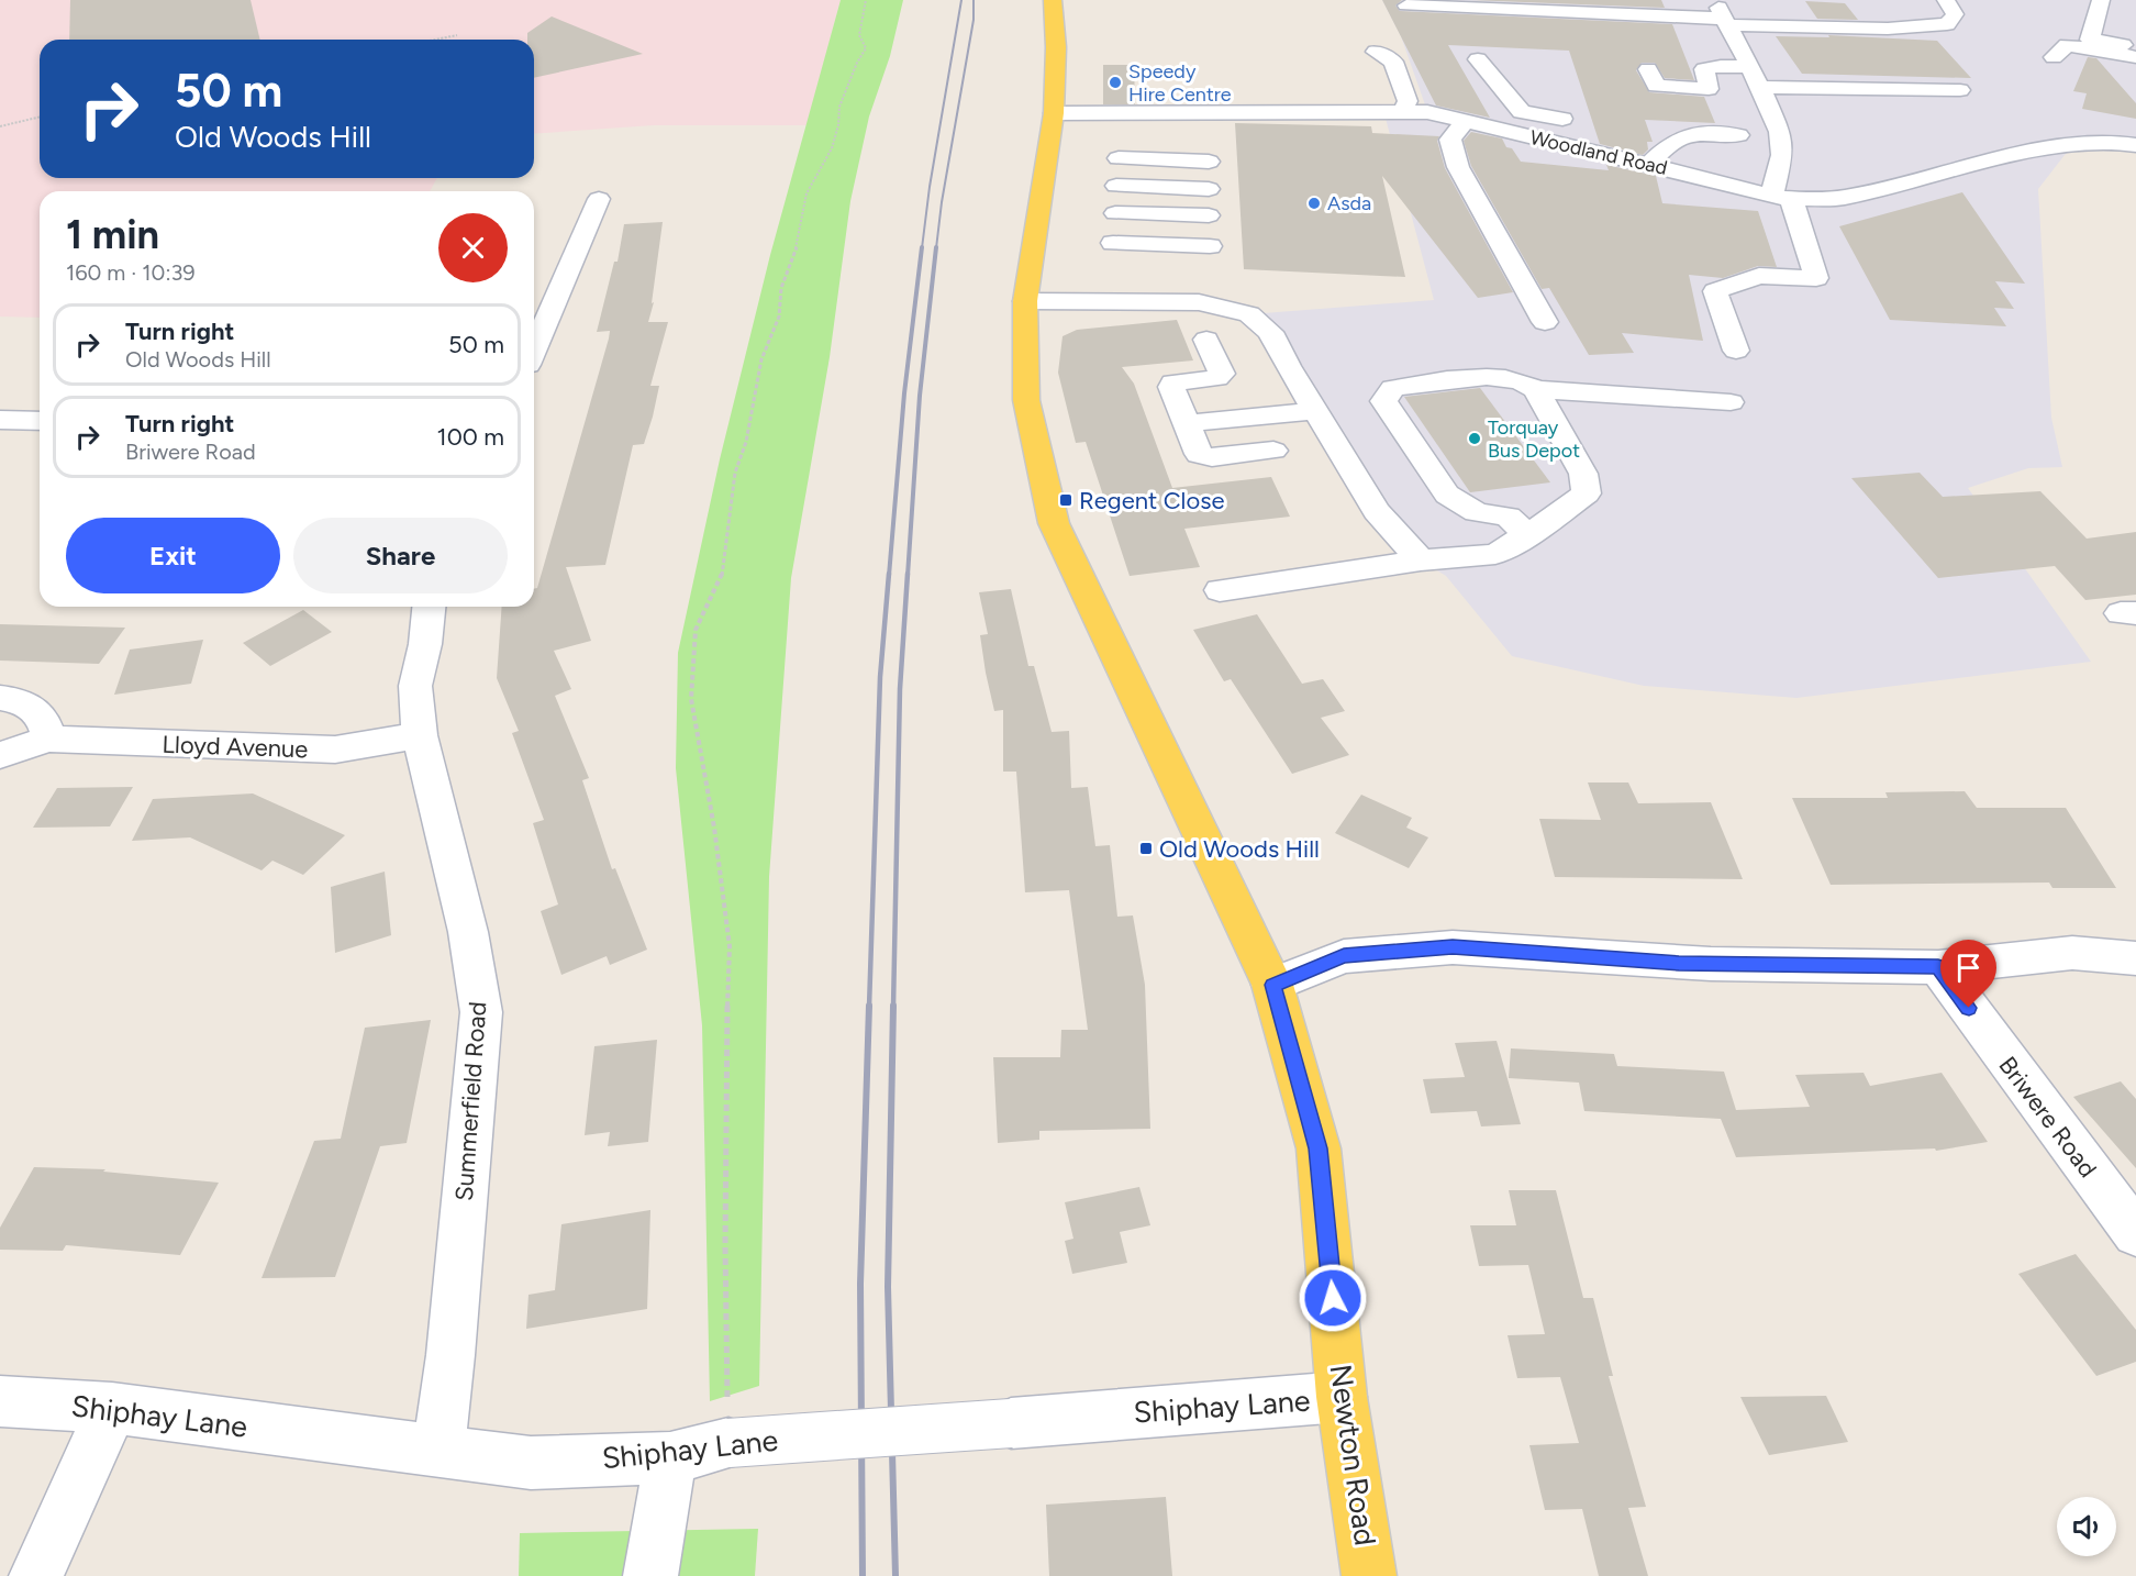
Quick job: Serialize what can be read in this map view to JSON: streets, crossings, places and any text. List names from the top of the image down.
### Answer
{
  "streets": {
    "main road": ["Newton Road"],
    "street": [
      "Woodland Road",
      "Lloyd Avenue",
      "Summerfield Road",
      "Briwere Road",
      "Shiphay Lane"
    ]
  },
  "crossings": [
    ["Woodland Road", "Newton Road"],
    ["Lloyd Avenue", "Summerfield Road"],
    ["Summerfield Road", "Shiphay Lane"],
    ["Shiphay Lane", "Newton Road"]
  ],
  "places": {
    "other": ["Speedy Hire Centre", "Asda", "Torquay Bus Depot"],
    "transit": ["Regent Close", "Old Woods Hill"]
  },
  "page": {
    "turn": ["50 m", "Old Woods Hill"],
    "heading": ["1 min", "160 m · 10:39"],
    "list": [
      {
        "name": "Turn right",
        "note": "Old Woods Hill",
        "value": "50 m"
      },
      {
        "name": "Turn right",
        "note": "Briwere Road",
        "value": "100 m"
      }
    ],
    "buttons": ["Exit", "Share"]
  }
}
